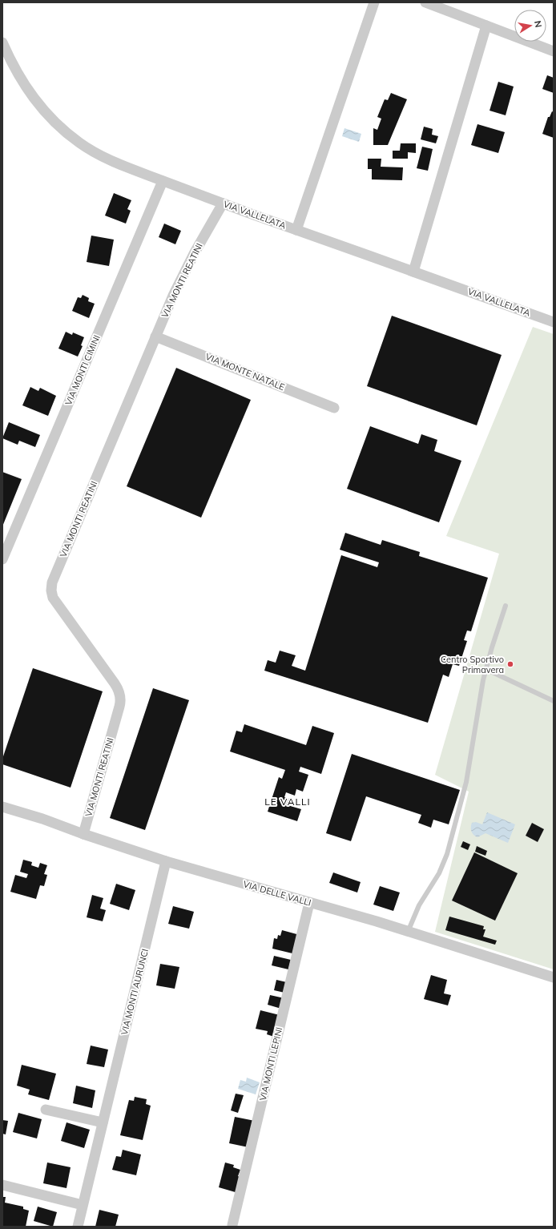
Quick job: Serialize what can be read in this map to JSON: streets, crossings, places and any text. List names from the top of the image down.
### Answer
{
  "streets": {
    "street": [
      "VIA VALLELATA",
      "VIA MONTI REATINI",
      "VIA MONTI CIMINI",
      "VIA MONTE NATALE",
      "VIA DELLE VALLI",
      "VIA MONTI AURUNCI",
      "VIA MONTI LEPINI"
    ]
  },
  "crossings": [
    ["VIA VALLELATA", "VIA MONTI REATINI"],
    ["VIA VALLELATA", "VIA MONTI CIMINI"],
    ["VIA MONTI REATINI", "VIA MONTE NATALE"],
    ["VIA MONTI REATINI", "VIA DELLE VALLI"],
    ["VIA DELLE VALLI", "VIA MONTI AURUNCI"],
    ["VIA DELLE VALLI", "VIA MONTI LEPINI"]
  ],
  "districts": ["LE VALLI"],
  "places": ["Centro Sportivo Primavera"],
  "north": "right"
}
